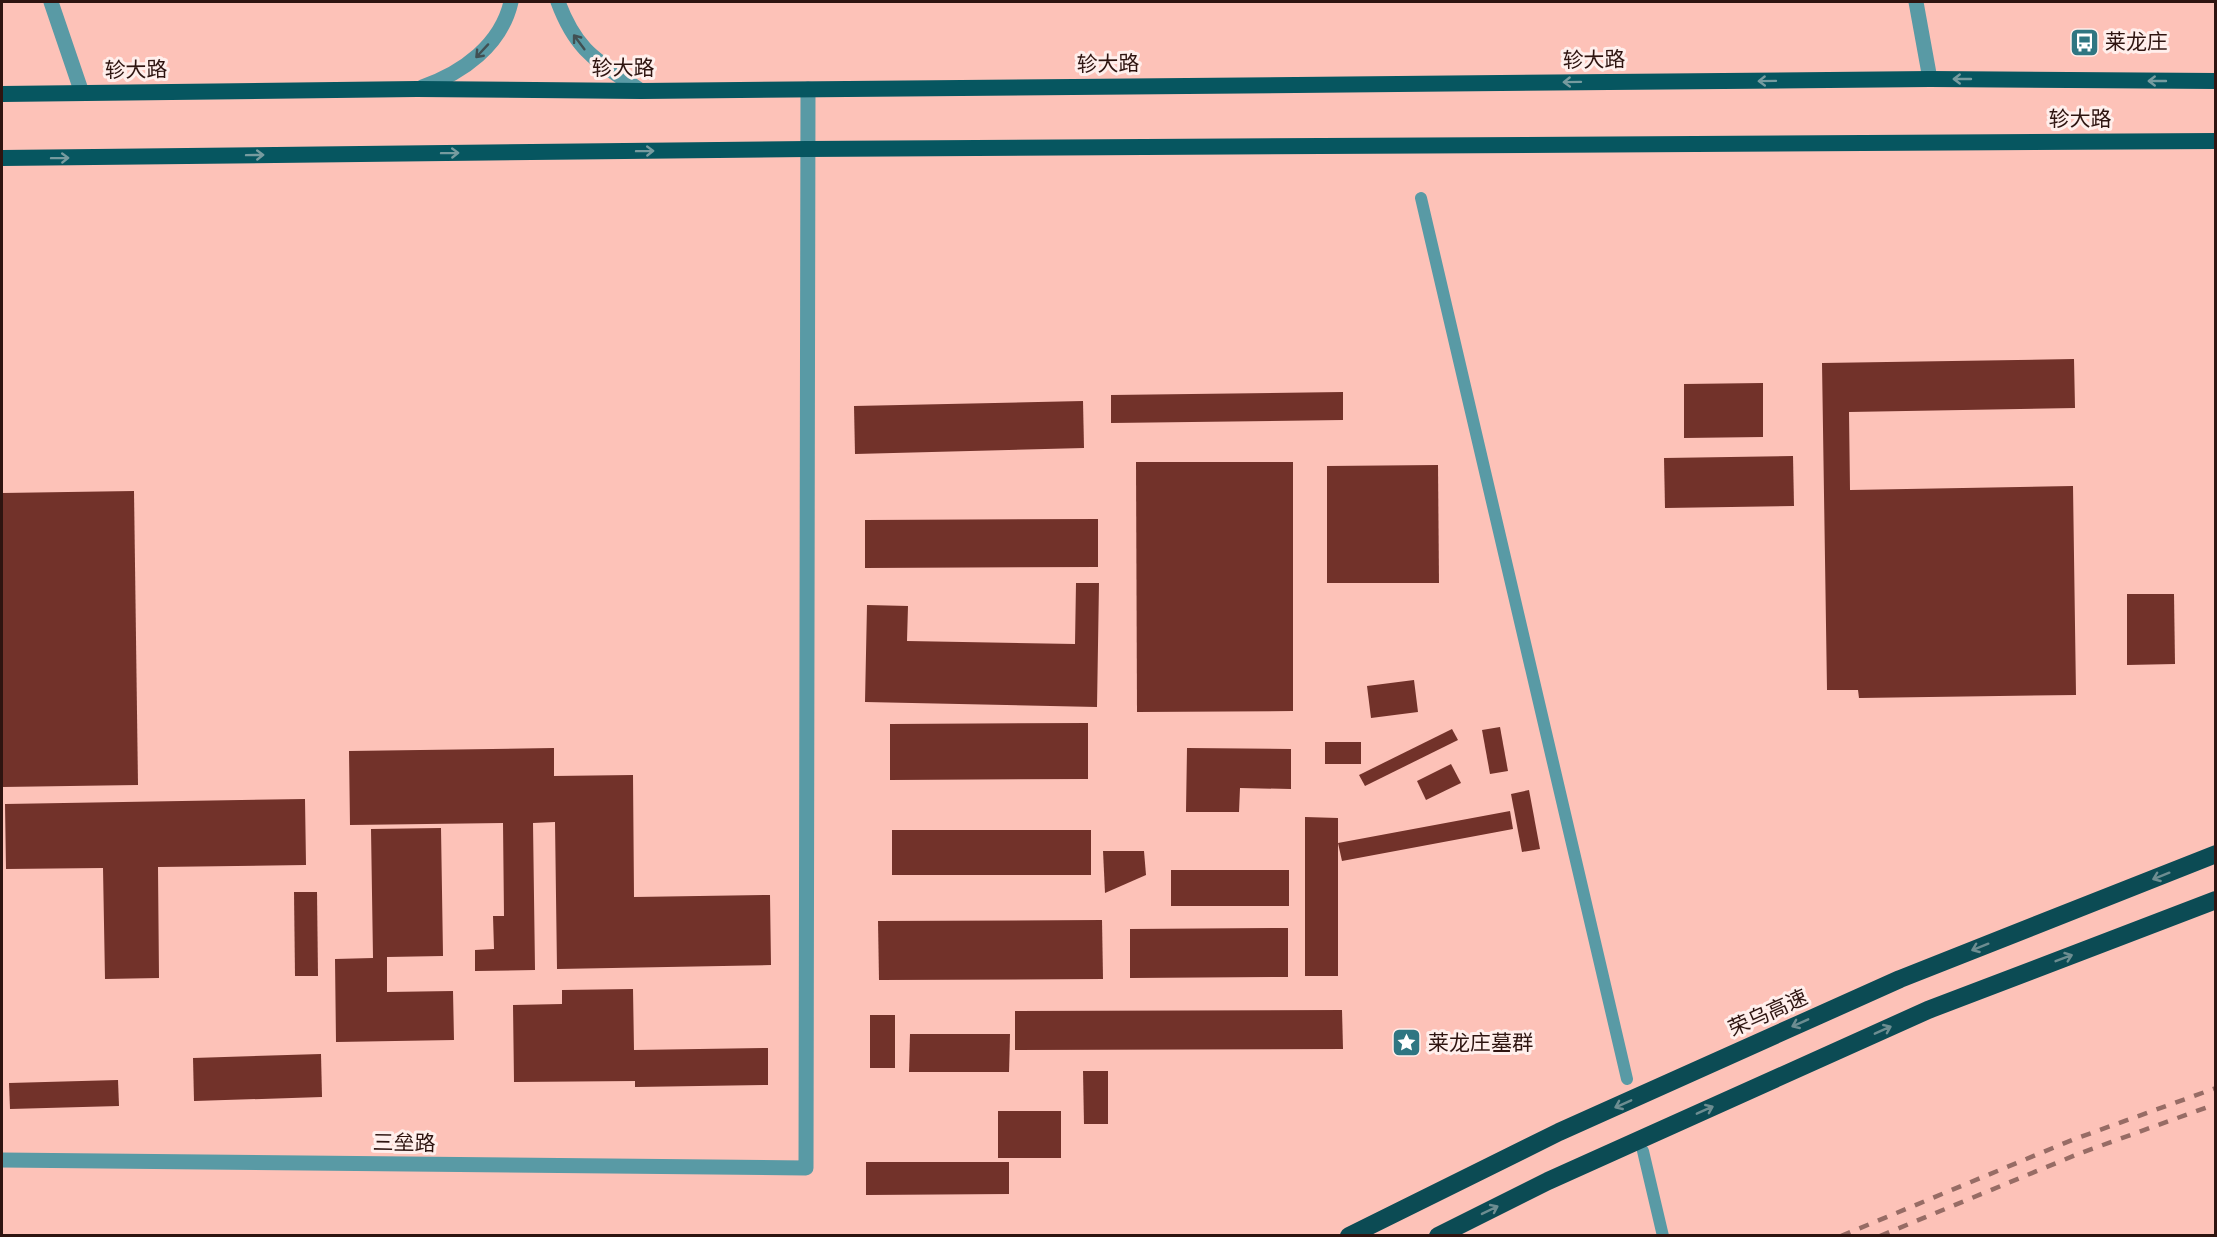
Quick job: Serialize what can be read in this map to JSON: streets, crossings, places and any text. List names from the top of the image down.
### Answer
{
  "streets": {
    "highway": ["轸大路", "荣乌高速"],
    "street": ["三垒路"]
  },
  "crossings": [
    ["轸大路", "三垒路"]
  ],
  "places": {
    "bus stop": ["莱龙庄"],
    "place": ["莱龙庄墓群"]
  }
}
